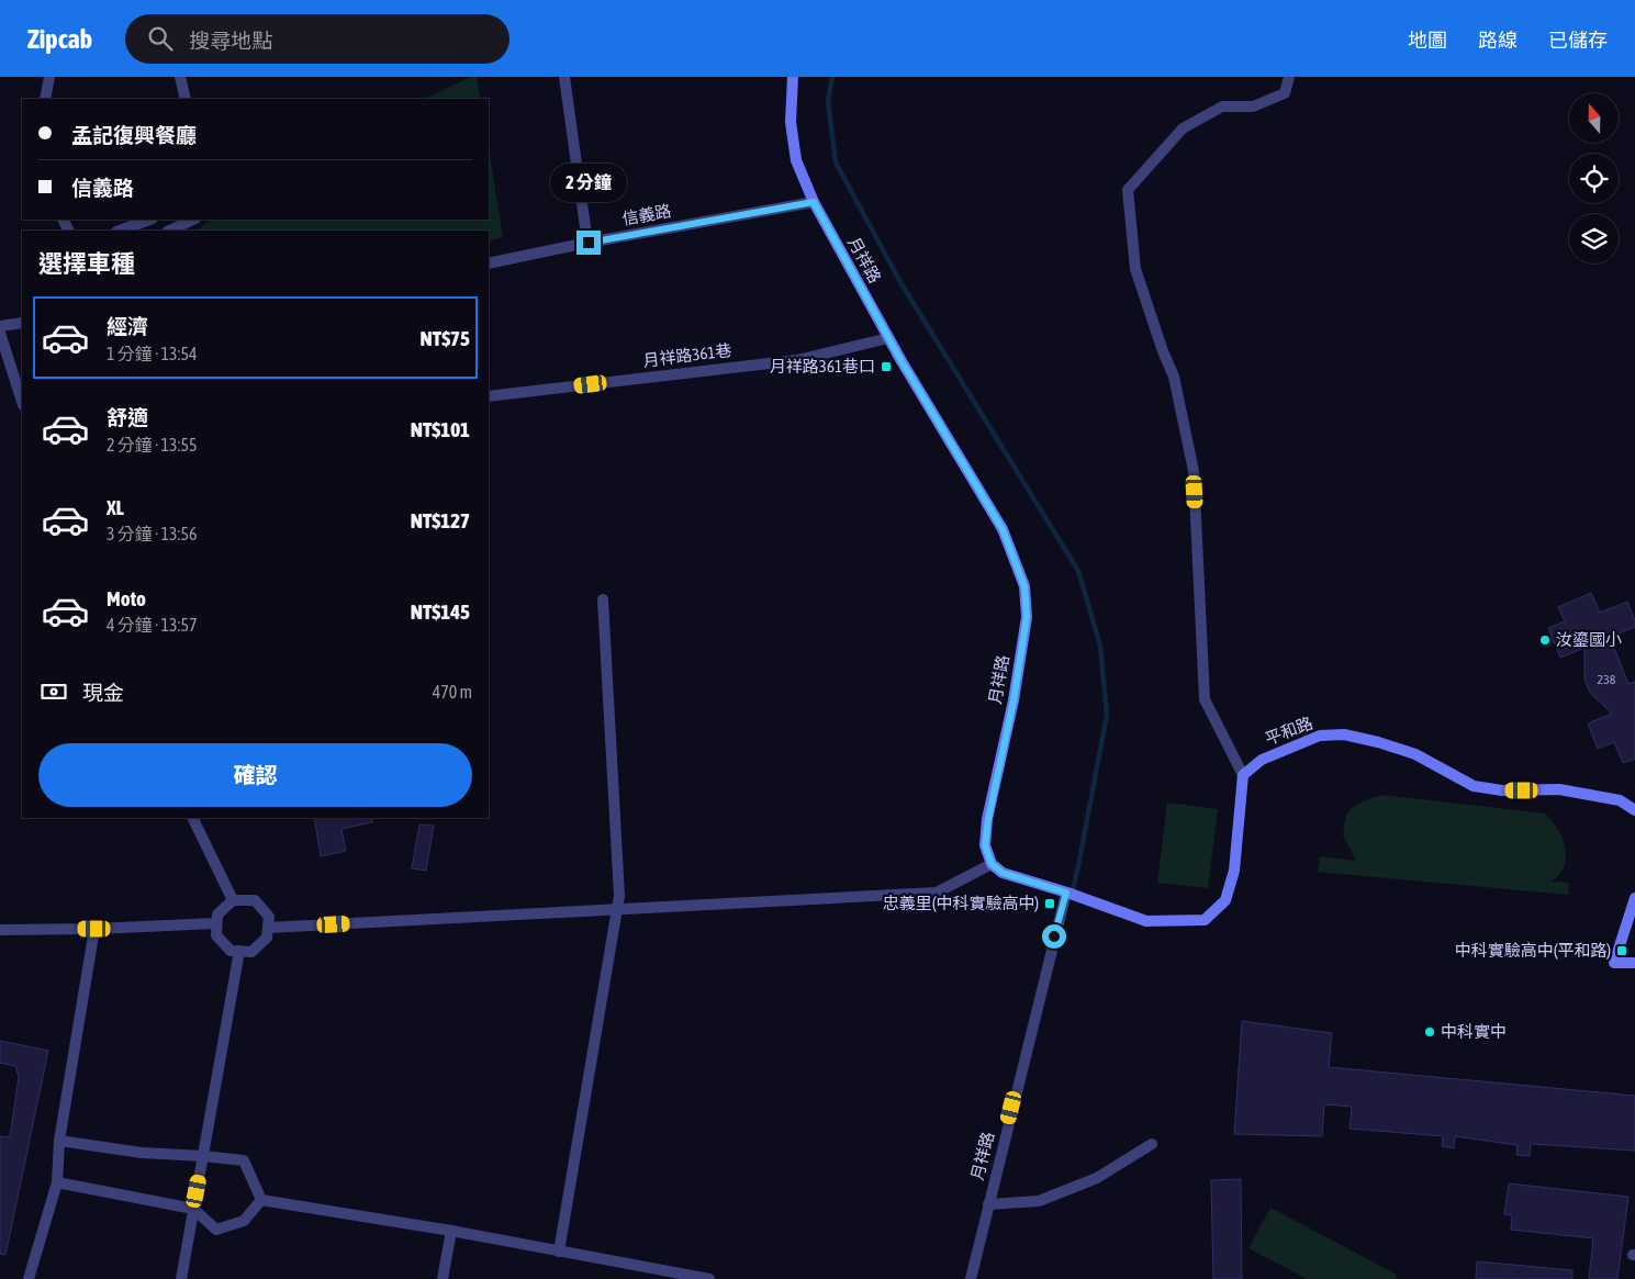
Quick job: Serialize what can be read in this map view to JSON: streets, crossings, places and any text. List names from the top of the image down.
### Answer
{
  "streets": {
    "street": [
      "信義路",
      "月祥路",
      "月祥路361巷",
      "平和路"
    ]
  },
  "crossings": [
    ["信義路", "月祥路"],
    ["月祥路", "月祥路361巷"]
  ],
  "places": {
    "transit": ["月祥路361巷口", "忠義里(中科實驗高中)", "中科實驗高中(平和路)"],
    "other": ["汝鎏國小", "中科實中"]
  },
  "house_numbers": ["238"],
  "north": "top",
  "page": {
    "header": "Zipcab",
    "search": "搜尋地點",
    "nav": ["地圖", "路線", "已儲存"],
    "banner": ["孟記復興餐廳", "信義路"],
    "bubble": "2 分鐘",
    "heading": "選擇車種",
    "list": [
      {
        "name": "經濟",
        "note": "1 分鐘 · 13:54",
        "value": "NT$75"
      },
      {
        "name": "舒適",
        "note": "2 分鐘 · 13:55",
        "value": "NT$101"
      },
      {
        "name": "XL",
        "note": "3 分鐘 · 13:56",
        "value": "NT$127"
      },
      {
        "name": "Moto",
        "note": "4 分鐘 · 13:57",
        "value": "NT$145"
      }
    ],
    "pay": ["現金", "470 m"],
    "buttons": "確認"
  }
}
